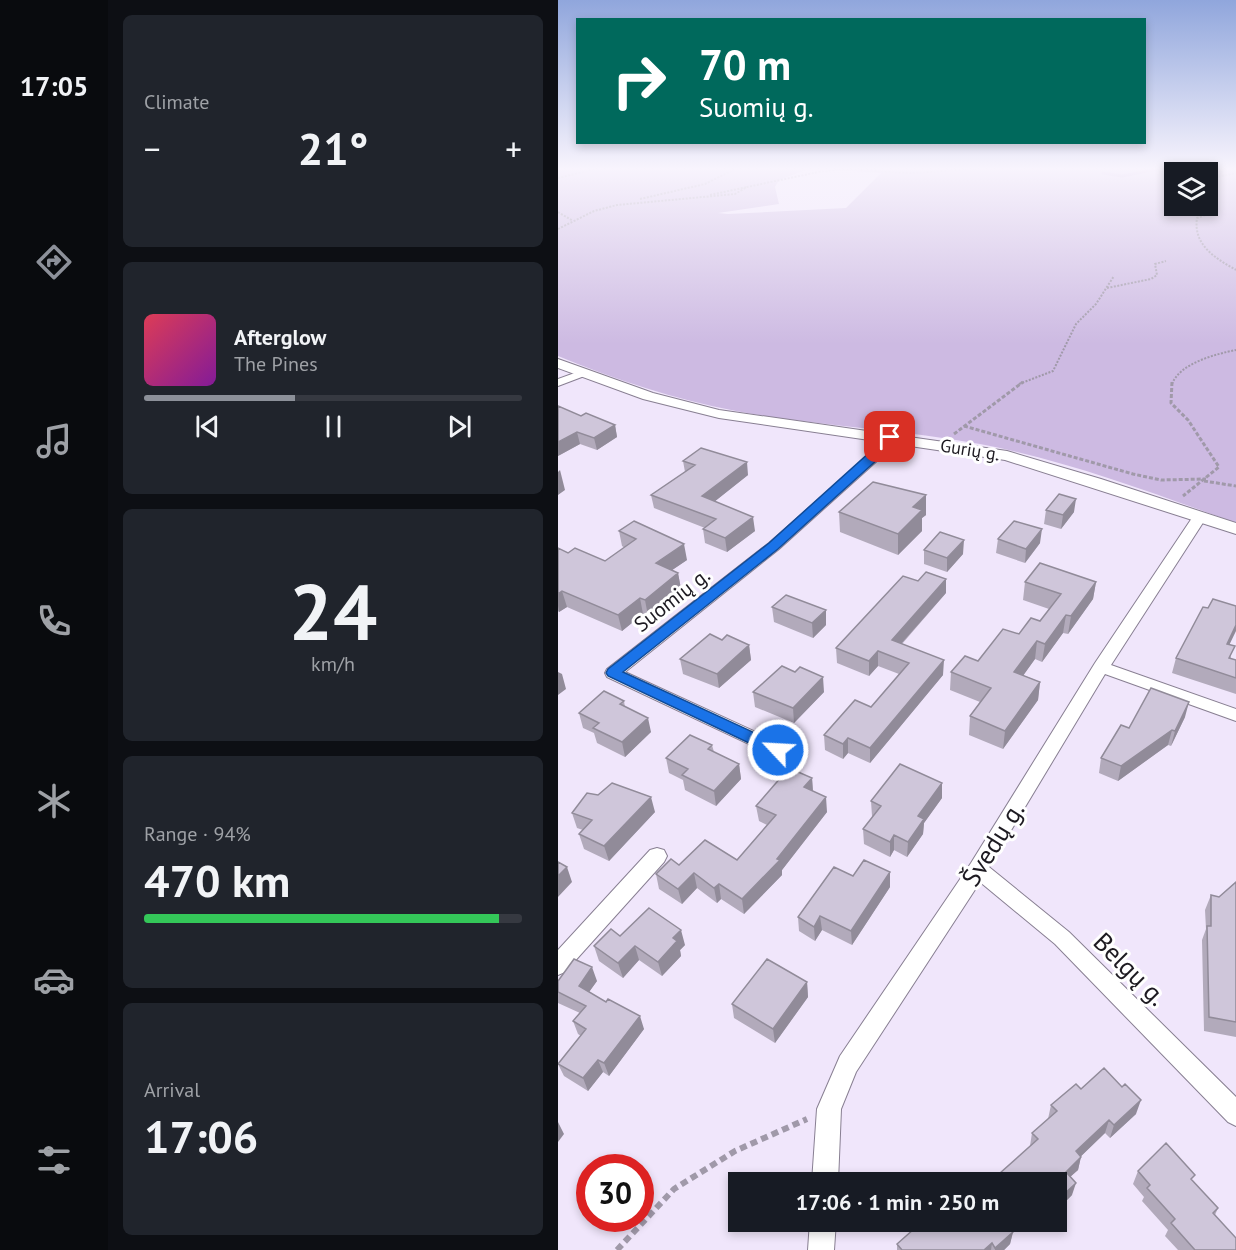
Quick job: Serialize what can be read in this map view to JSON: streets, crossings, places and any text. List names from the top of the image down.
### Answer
{
  "streets": {
    "street": [
      "Gurių g.",
      "Suomių g.",
      "Švedų g.",
      "Belgų g."
    ]
  },
  "crossings": [
    ["Gurių g.", "Suomių g."],
    ["Gurių g.", "Švedų g."],
    ["Švedų g.", "Belgų g."]
  ],
  "page": {
    "tabs": "17:05",
    "tile": [
      "Climate",
      ["24", "km/h"],
      ["Range · 94%", "470 km"],
      ["Arrival", "17:06"]
    ],
    "turn": ["70 m", "Suomių g."],
    "heat": ["−", "21°", "+"],
    "song": ["Afterglow", "The Pines"],
    "limit": "30",
    "trip": "17:06 · 1 min · 250 m"
  }
}
